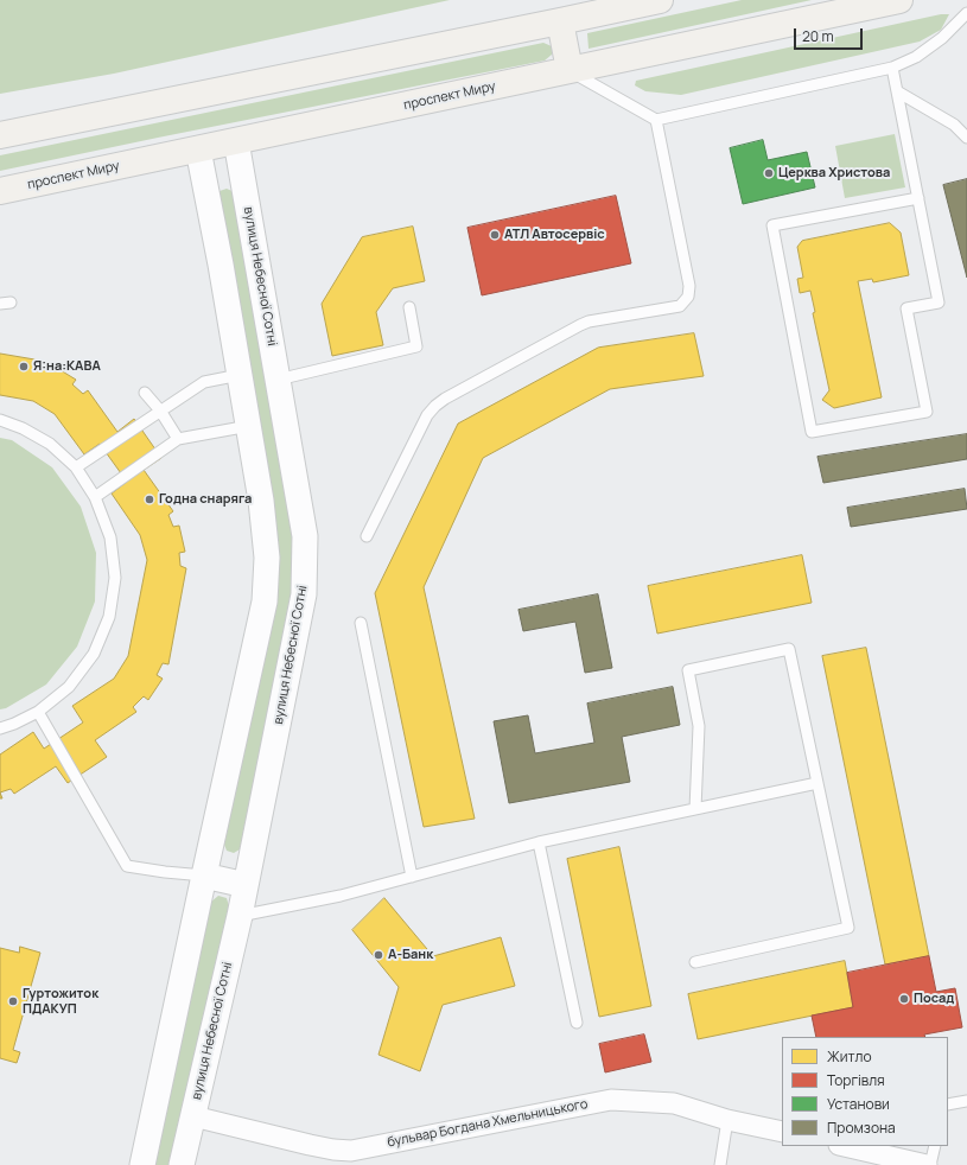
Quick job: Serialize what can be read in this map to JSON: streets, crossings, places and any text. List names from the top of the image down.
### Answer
{
  "streets": {
    "main road": ["проспект Миру"],
    "street": ["вулиця Небесної Сотні", "бульвар Богдана Хмельницького"]
  },
  "crossings": [
    ["проспект Миру", "вулиця Небесної Сотні"],
    ["вулиця Небесної Сотні", "бульвар Богдана Хмельницького"]
  ],
  "places": [
    "Церква Христова",
    "АТЛ Автосервіс",
    "Я:на:КАВА",
    "Годна снаряга",
    "А-Банк",
    "Посад",
    "Гуртожиток ПДАКУП"
  ],
  "legend": [
    "Житло",
    "Торгівля",
    "Установи",
    "Промзона"
  ],
  "scale_bar": "20 m"
}
